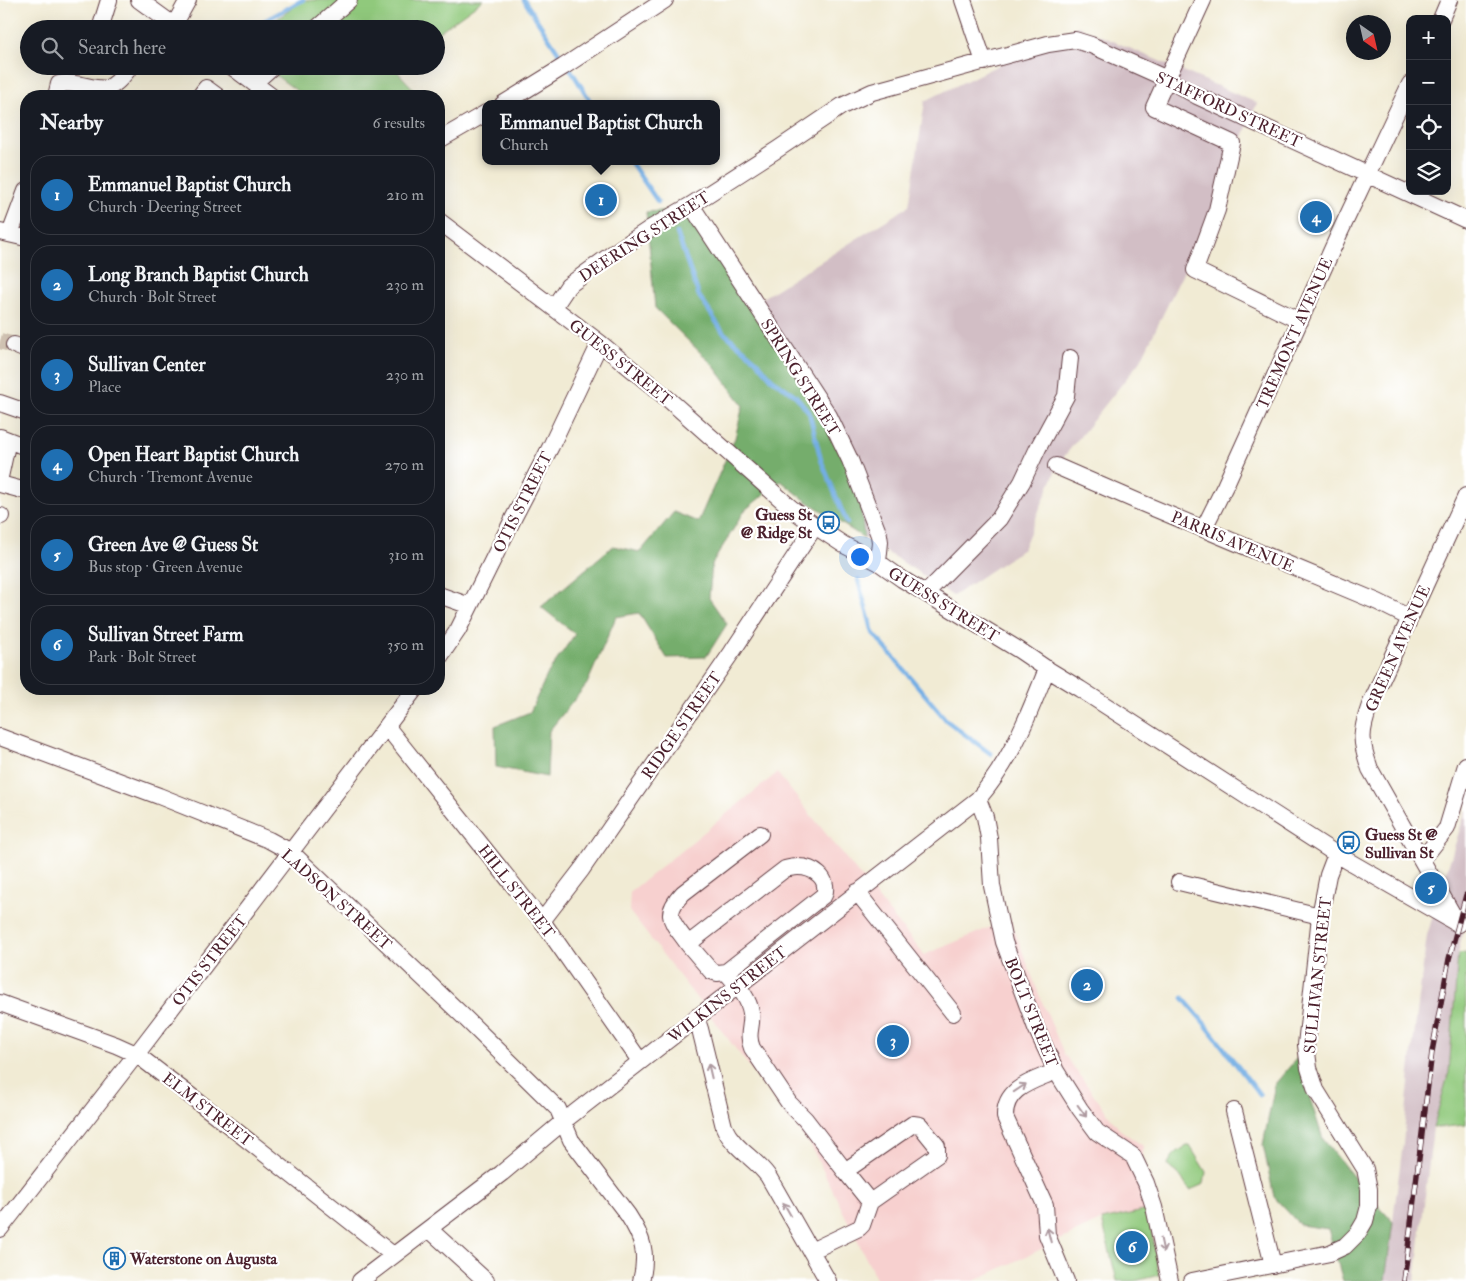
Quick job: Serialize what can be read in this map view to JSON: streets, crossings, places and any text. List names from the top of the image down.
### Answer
{
  "streets": {
    "street": [
      "STAFFORD STREET",
      "DEERING STREET",
      "TREMONT AVENUE",
      "GUESS STREET",
      "SPRING STREET",
      "OTIS STREET",
      "PARRIS AVENUE",
      "GREEN AVENUE",
      "RIDGE STREET",
      "HILL STREET",
      "LADSON STREET",
      "SULLIVAN STREET",
      "WILKINS STREET",
      "BOLT STREET",
      "ELM STREET"
    ]
  },
  "crossings": [
    ["STAFFORD STREET", "DEERING STREET"],
    ["STAFFORD STREET", "TREMONT AVENUE"],
    ["DEERING STREET", "GUESS STREET"],
    ["DEERING STREET", "SPRING STREET"],
    ["TREMONT AVENUE", "PARRIS AVENUE"],
    ["GUESS STREET", "SPRING STREET"],
    ["GUESS STREET", "OTIS STREET"],
    ["GUESS STREET", "GREEN AVENUE"],
    ["GUESS STREET", "RIDGE STREET"],
    ["GUESS STREET", "SULLIVAN STREET"],
    ["GUESS STREET", "WILKINS STREET"],
    ["OTIS STREET", "HILL STREET"],
    ["OTIS STREET", "LADSON STREET"],
    ["OTIS STREET", "ELM STREET"],
    ["PARRIS AVENUE", "GREEN AVENUE"],
    ["RIDGE STREET", "HILL STREET"],
    ["HILL STREET", "WILKINS STREET"],
    ["LADSON STREET", "WILKINS STREET"],
    ["WILKINS STREET", "BOLT STREET"],
    ["WILKINS STREET", "ELM STREET"]
  ],
  "places": {
    "bus stop": ["Guess St @ Ridge St", "Guess St @ Sullivan St"],
    "building": ["Waterstone on Augusta"]
  },
  "north": "bottom right",
  "page": {
    "map_buttons": ["+", "−"],
    "search": "Search here",
    "heading": ["Nearby", "6 results"],
    "popup": ["Emmanuel Baptist Church", "Church"],
    "list": [
      {
        "mark": "1",
        "name": "Emmanuel Baptist Church",
        "note": "Church · Deering Street",
        "value": "210 m"
      },
      {
        "mark": "2",
        "name": "Long Branch Baptist Church",
        "note": "Church · Bolt Street",
        "value": "230 m"
      },
      {
        "mark": "3",
        "name": "Sullivan Center",
        "note": "Place",
        "value": "230 m"
      },
      {
        "mark": "4",
        "name": "Open Heart Baptist Church",
        "note": "Church · Tremont Avenue",
        "value": "270 m"
      },
      {
        "mark": "5",
        "name": "Green Ave @ Guess St",
        "note": "Bus stop · Green Avenue",
        "value": "310 m"
      },
      {
        "mark": "6",
        "name": "Sullivan Street Farm",
        "note": "Park · Bolt Street",
        "value": "350 m"
      }
    ],
    "pins": [
      "1",
      "4",
      "5",
      "2",
      "3",
      "6"
    ]
  }
}
